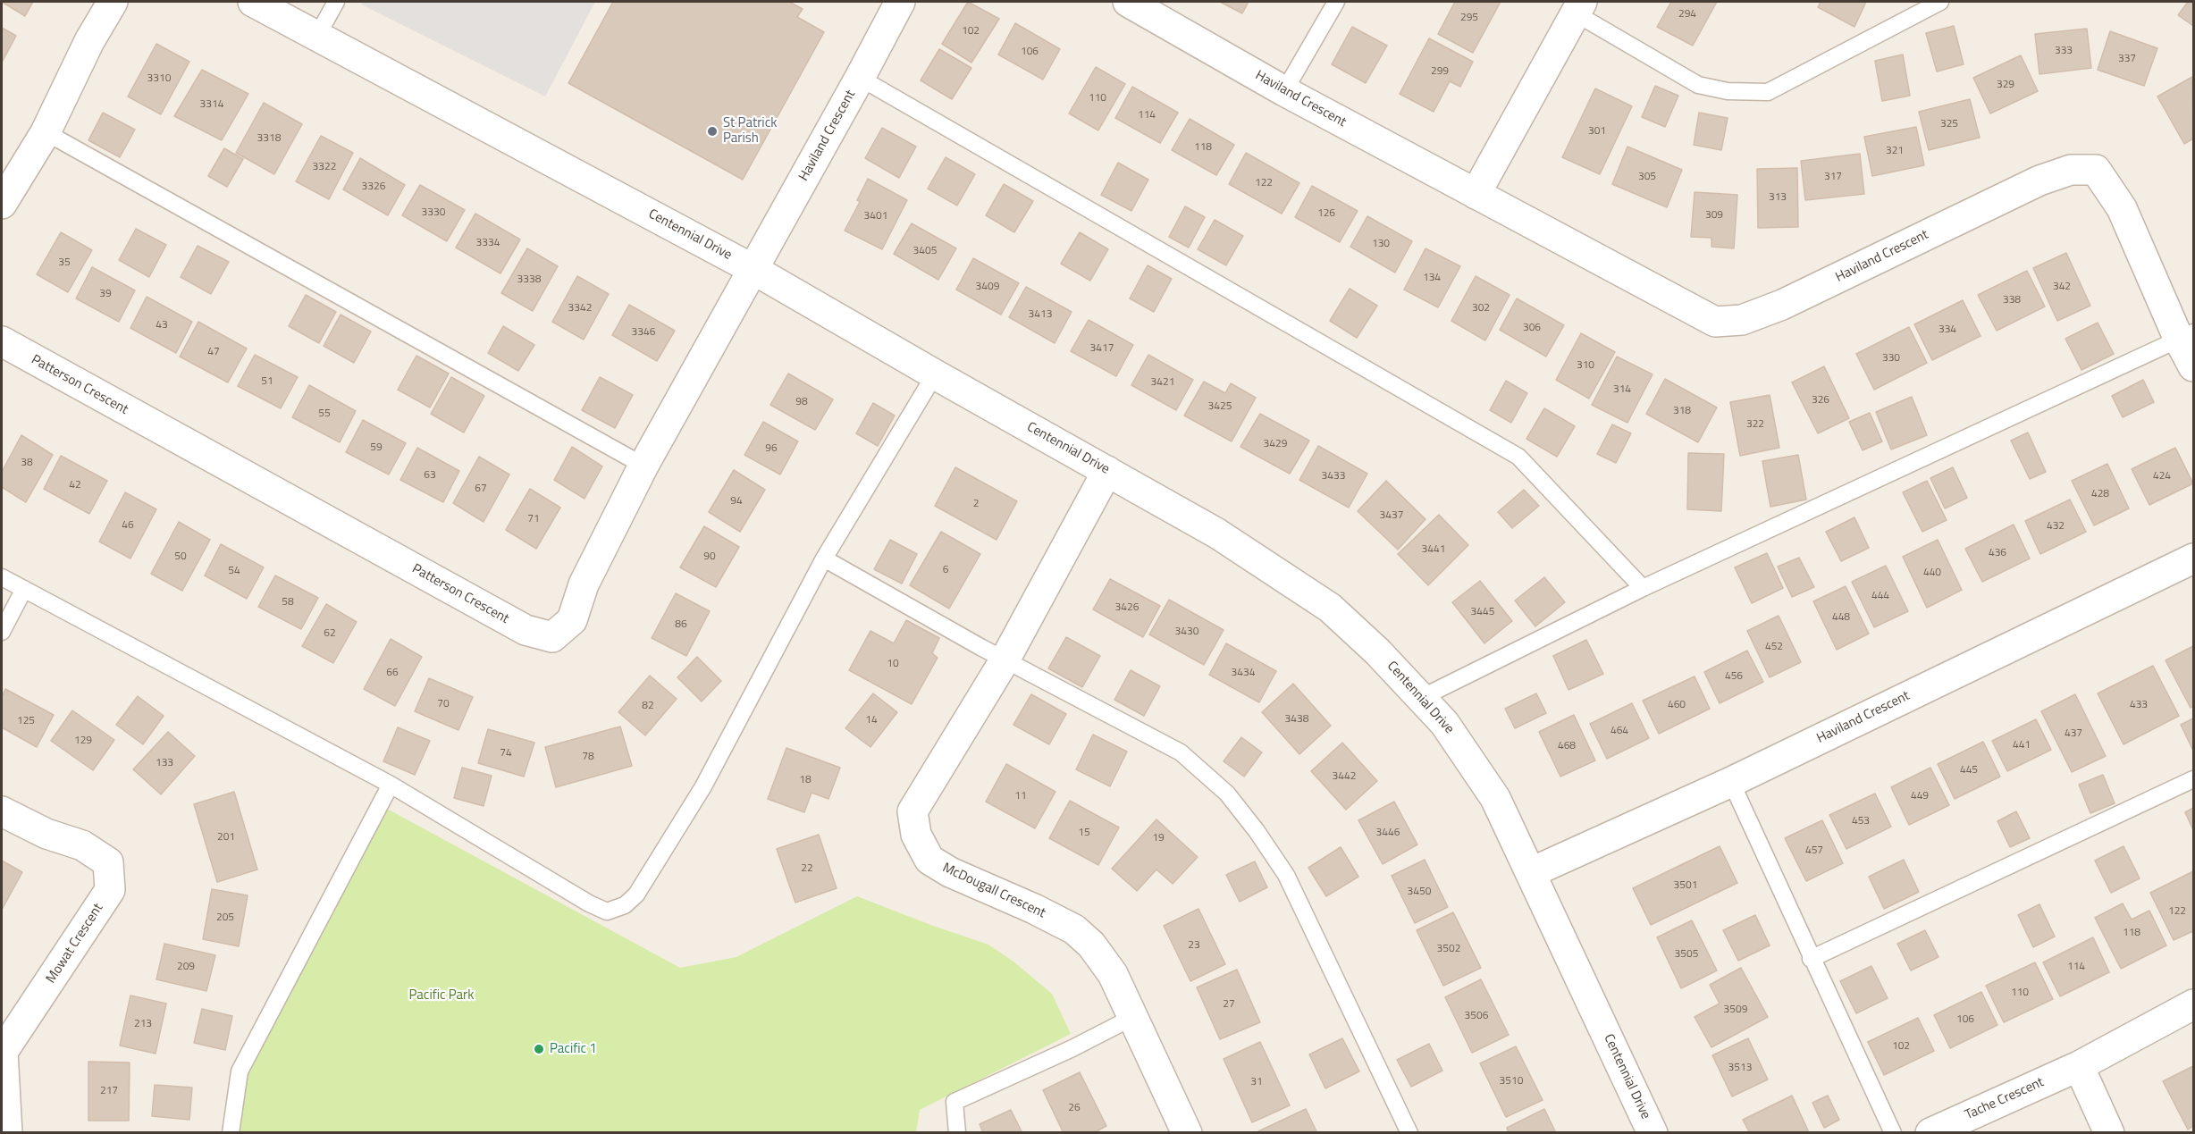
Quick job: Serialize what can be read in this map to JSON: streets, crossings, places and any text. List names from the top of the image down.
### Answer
{
  "streets": {
    "street": [
      "Haviland Crescent",
      "Centennial Drive",
      "Patterson Crescent",
      "McDougall Crescent",
      "Mowat Crescent",
      "Tache Crescent"
    ]
  },
  "crossings": [
    ["Haviland Crescent", "Centennial Drive"],
    ["Haviland Crescent", "Patterson Crescent"],
    ["Centennial Drive", "Patterson Crescent"],
    ["Centennial Drive", "McDougall Crescent"]
  ],
  "parks": ["Pacific Park"],
  "places": ["St Patrick Parish", "Pacific 1"],
  "house_numbers": [
    "294",
    "295",
    "102",
    "333",
    "106",
    "337",
    "299",
    "3310",
    "329",
    "110",
    "3314",
    "114",
    "325",
    "301",
    "3318",
    "118",
    "321",
    "3322",
    "305",
    "317",
    "122",
    "3326",
    "313",
    "3330",
    "126",
    "309",
    "3401",
    "3334",
    "130",
    "3405",
    "35",
    "134",
    "3338",
    "3409",
    "342",
    "39",
    "338",
    "3342",
    "302",
    "3413",
    "43",
    "306",
    "334",
    "3346",
    "3417",
    "47",
    "330",
    "310",
    "51",
    "3421",
    "314",
    "326",
    "98",
    "3425",
    "318",
    "55",
    "322",
    "3429",
    "59",
    "96",
    "38",
    "63",
    "3433",
    "424",
    "42",
    "67",
    "428",
    "94",
    "2",
    "3437",
    "71",
    "46",
    "432",
    "3441",
    "436",
    "50",
    "90",
    "6",
    "54",
    "440",
    "444",
    "58",
    "3426",
    "3445",
    "448",
    "86",
    "3430",
    "62",
    "452",
    "10",
    "66",
    "3434",
    "456",
    "70",
    "460",
    "433",
    "82",
    "3438",
    "14",
    "125",
    "464",
    "437",
    "129",
    "441",
    "468",
    "74",
    "78",
    "133",
    "445",
    "3442",
    "18",
    "11",
    "449",
    "453",
    "15",
    "3446",
    "201",
    "19",
    "457",
    "22",
    "3501",
    "3450",
    "122",
    "205",
    "118",
    "23",
    "3502",
    "3505",
    "209",
    "114",
    "110",
    "27",
    "3509",
    "3506",
    "106",
    "213",
    "102",
    "3513",
    "3510",
    "31",
    "217",
    "26"
  ]
}
